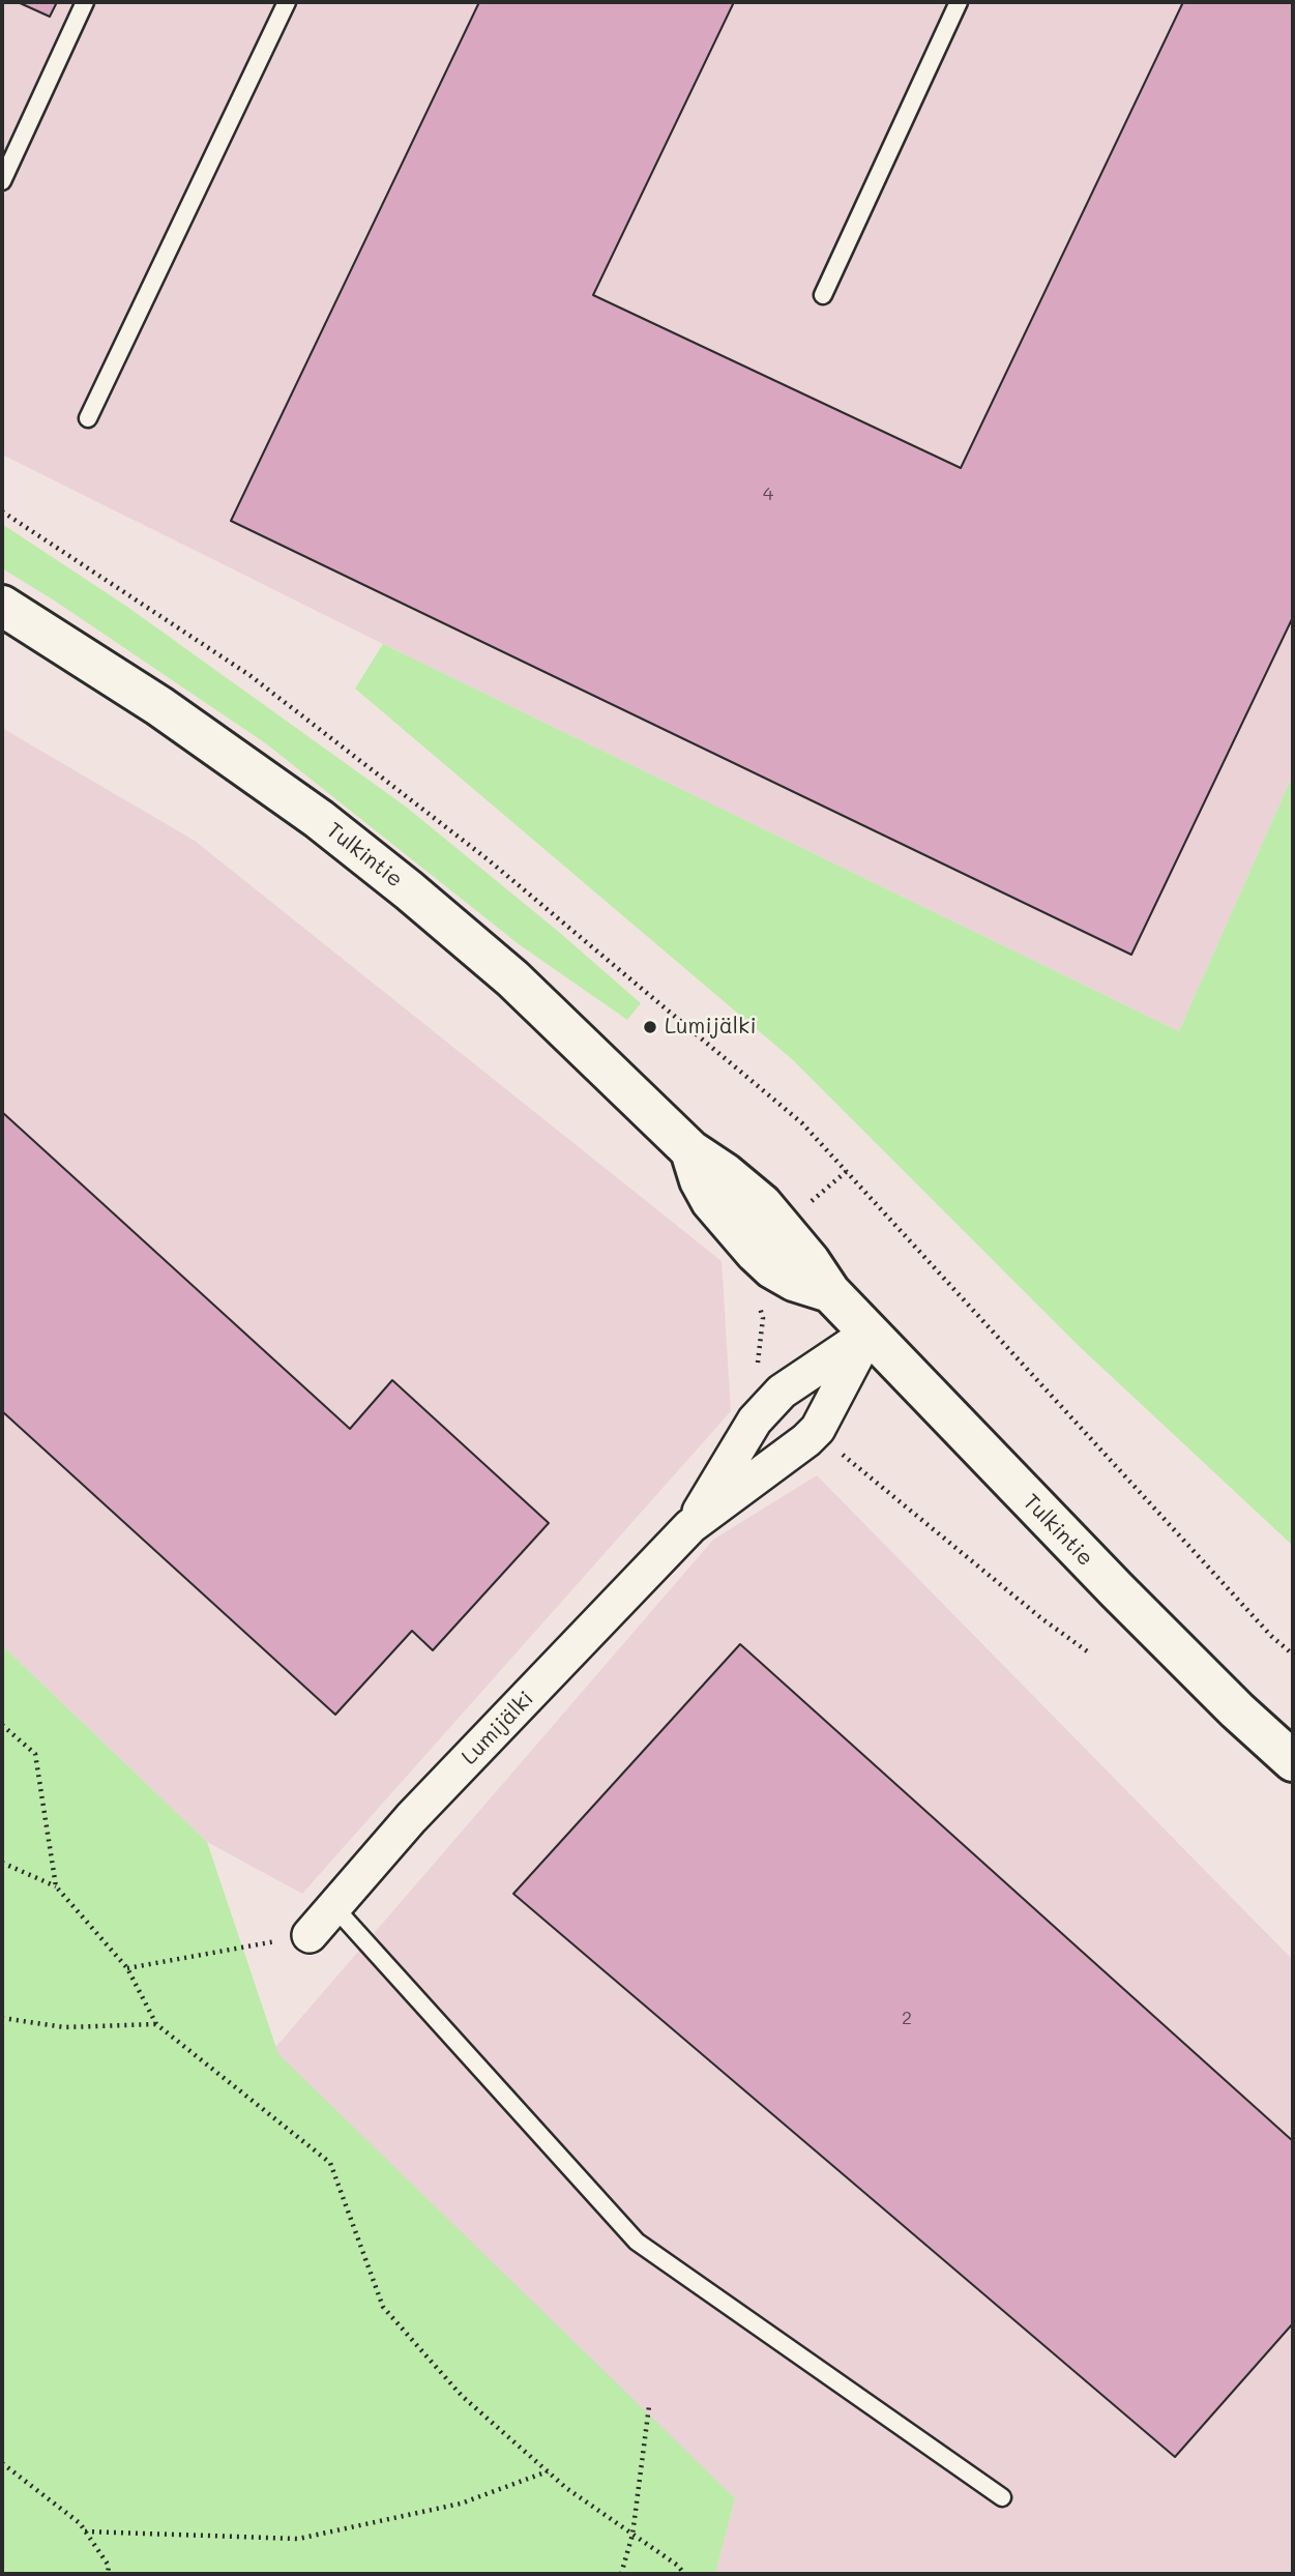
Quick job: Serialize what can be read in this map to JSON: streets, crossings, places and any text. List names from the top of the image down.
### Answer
{
  "streets": {
    "main road": ["Tulkintie"],
    "street": ["Lumijälki"]
  },
  "crossings": [
    ["Tulkintie", "Lumijälki"]
  ],
  "places": ["Lumijälki"],
  "house_numbers": ["4", "2"]
}
